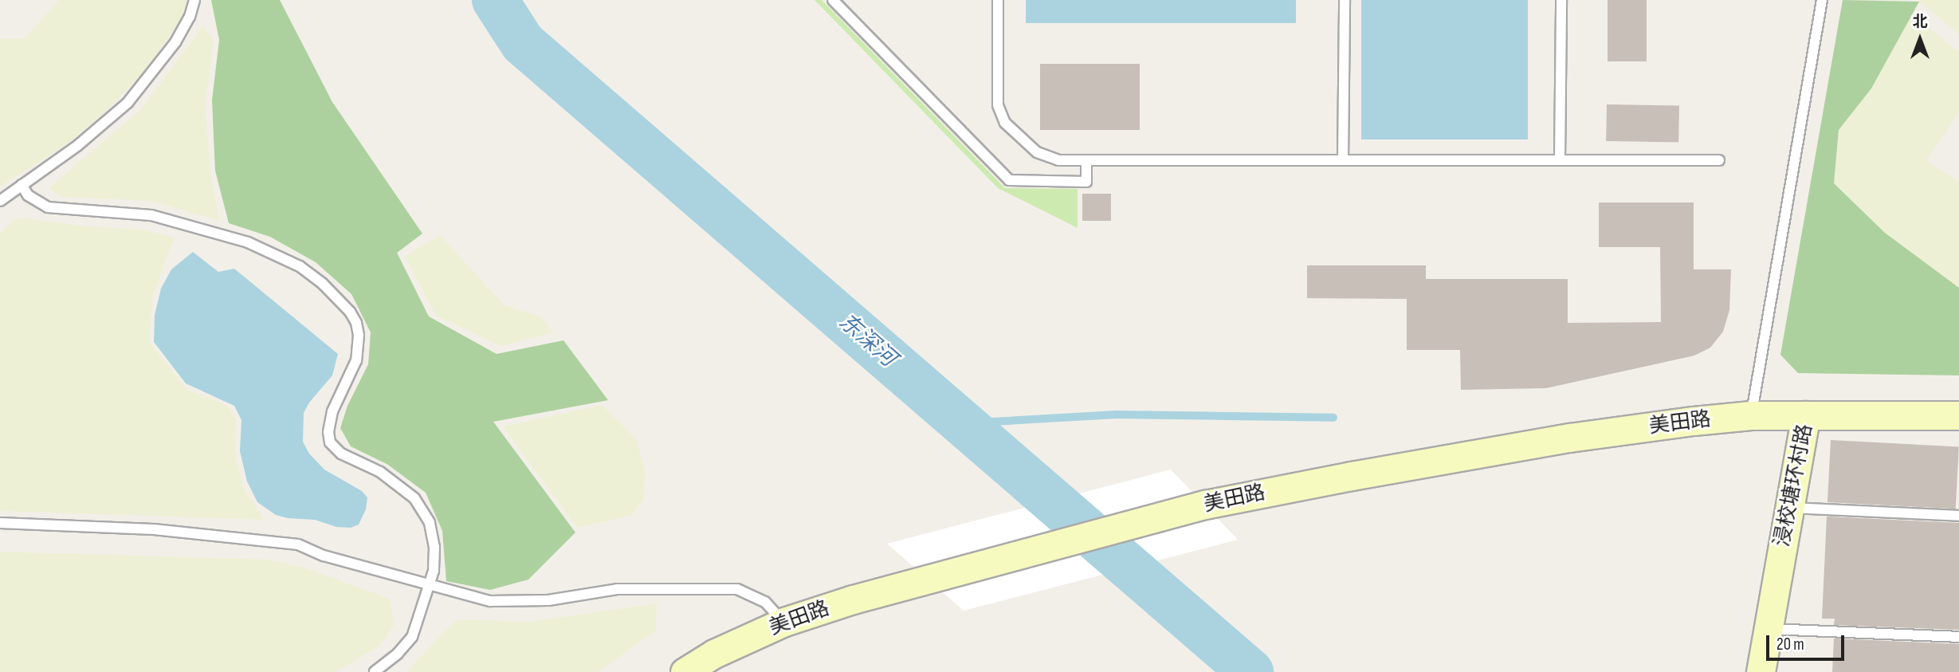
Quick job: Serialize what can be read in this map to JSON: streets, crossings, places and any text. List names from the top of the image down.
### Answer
{
  "streets": {
    "street": ["美田路", "浸校塘环村路"]
  },
  "crossings": [
    ["美田路", "浸校塘环村路"]
  ],
  "water": ["东深河"],
  "scale_bar": "20 m",
  "north": "top"
}
